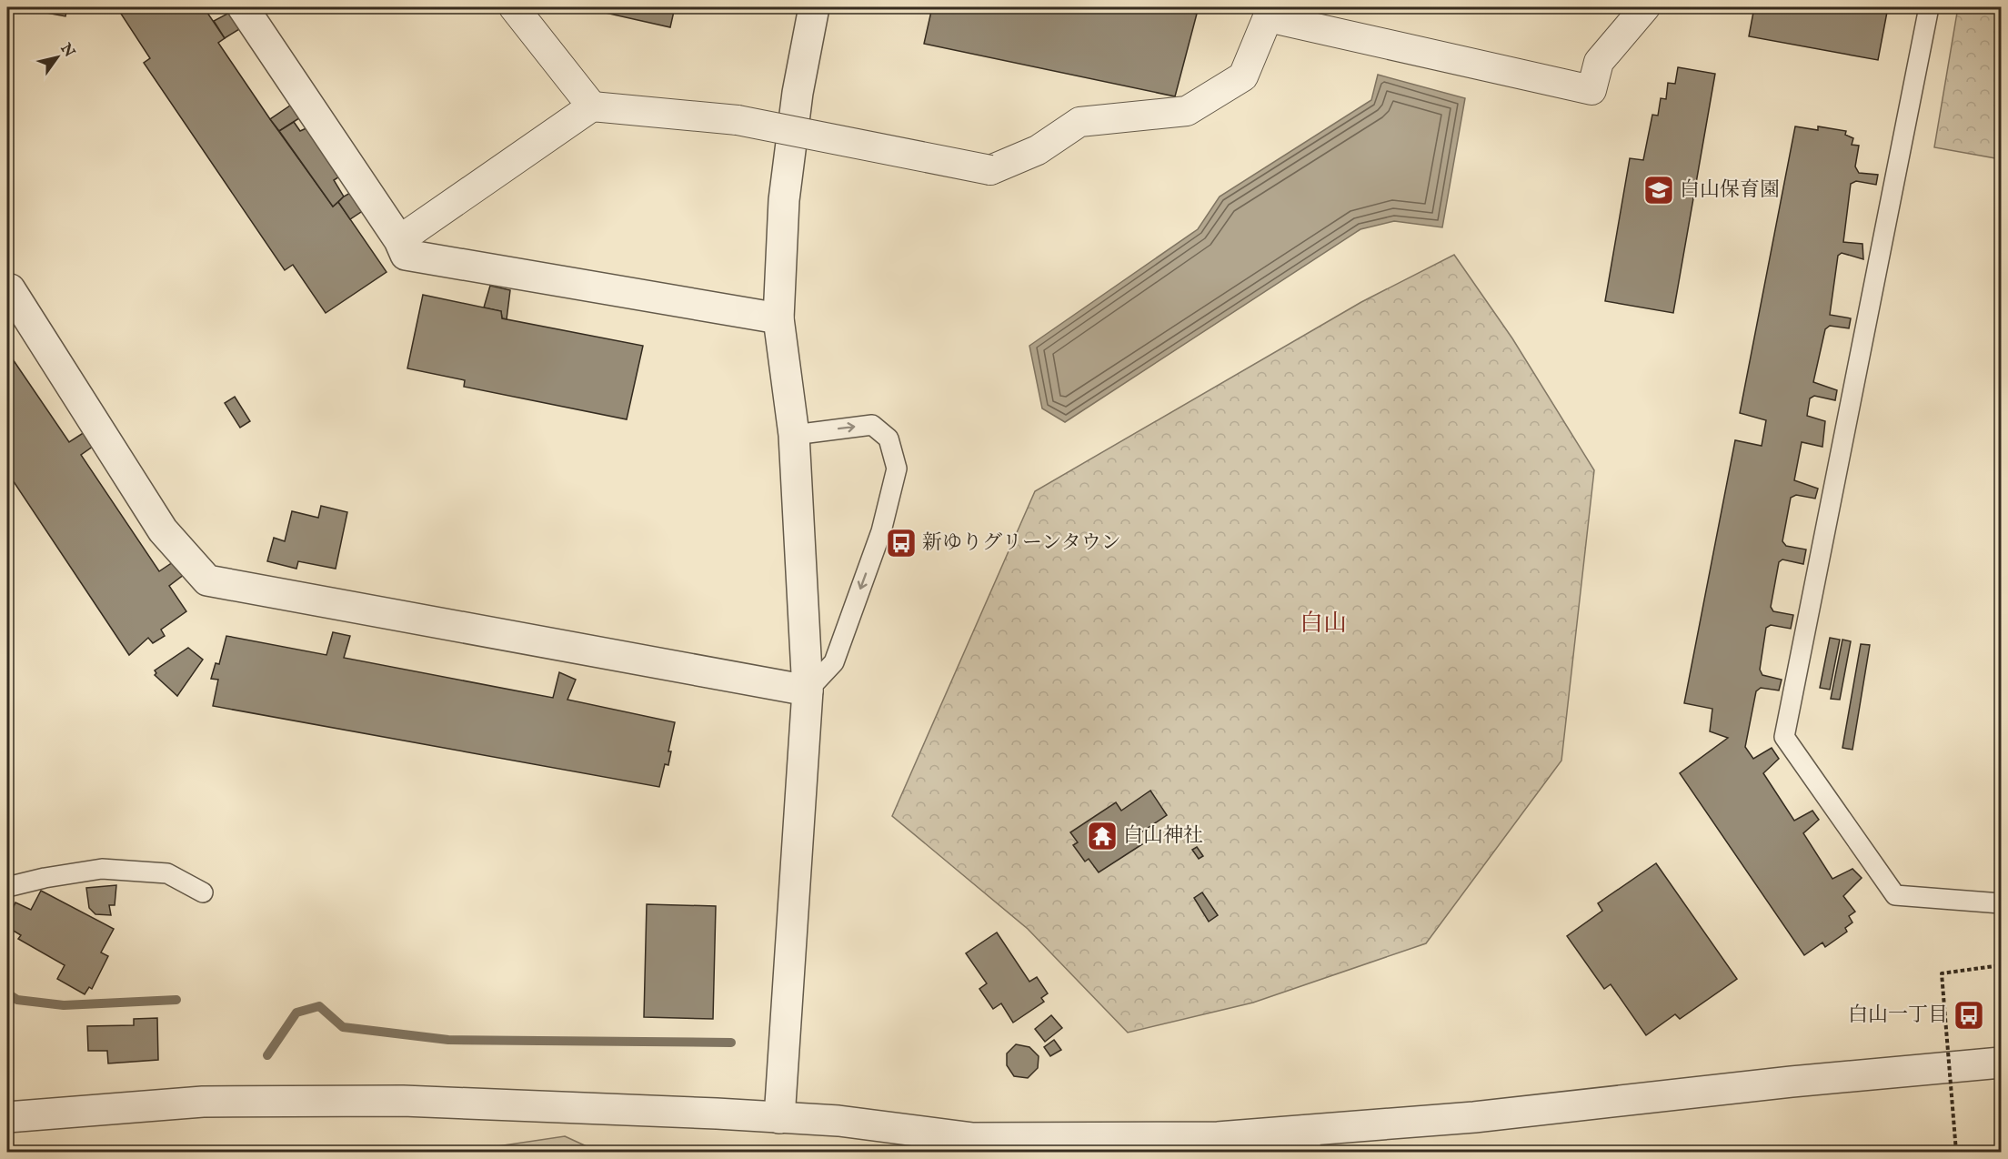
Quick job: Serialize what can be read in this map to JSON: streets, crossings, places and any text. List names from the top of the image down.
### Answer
{
  "districts": ["白山"],
  "places": {
    "school or university": ["白山保育園"],
    "bus stop": ["新ゆりグリーンタウン", "白山一丁目"],
    "temple": ["白山神社"]
  },
  "north": "top right"
}
